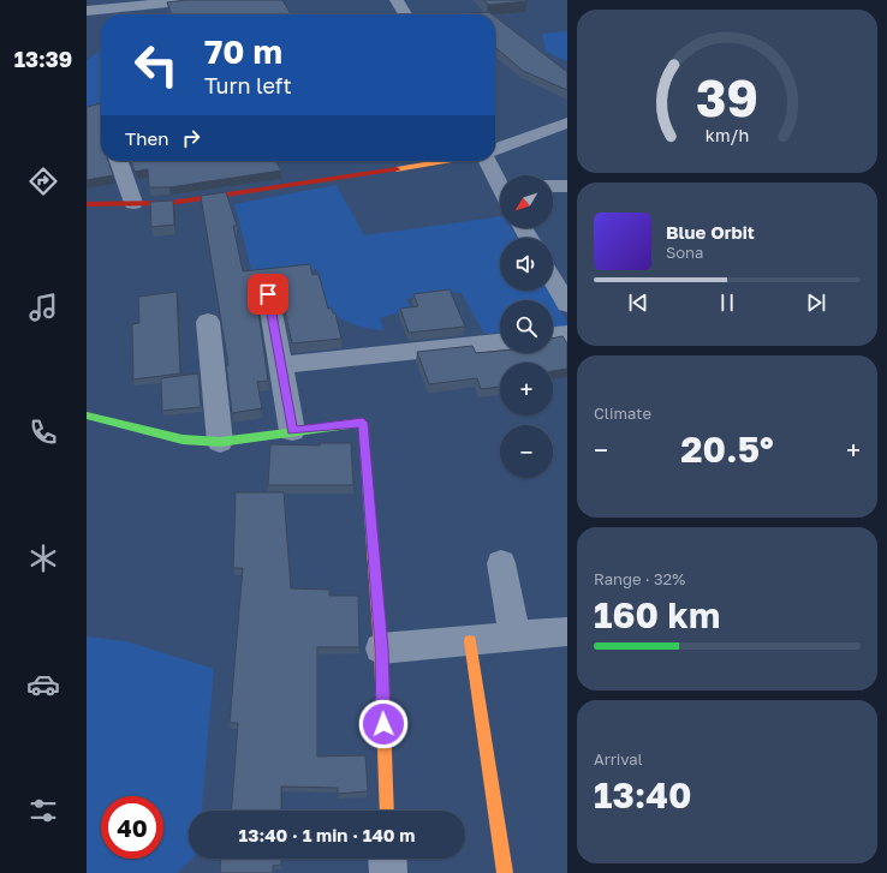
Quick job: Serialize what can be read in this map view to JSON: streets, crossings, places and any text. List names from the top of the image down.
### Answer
{
  "north": "bottom left",
  "page": {
    "tabs": "13:39",
    "turn": ["70 m", "Turn left"],
    "then": "Then",
    "map_buttons": ["+", "−"],
    "song": ["Blue Orbit", "Sona"],
    "tile": [
      "Climate",
      ["Range · 32%", "160 km"],
      ["Arrival", "13:40"]
    ],
    "heat": ["−", "20.5°", "+"],
    "limit": "40",
    "trip": "13:40 · 1 min · 140 m",
    "gauge": ["39", "km/h"]
  }
}
